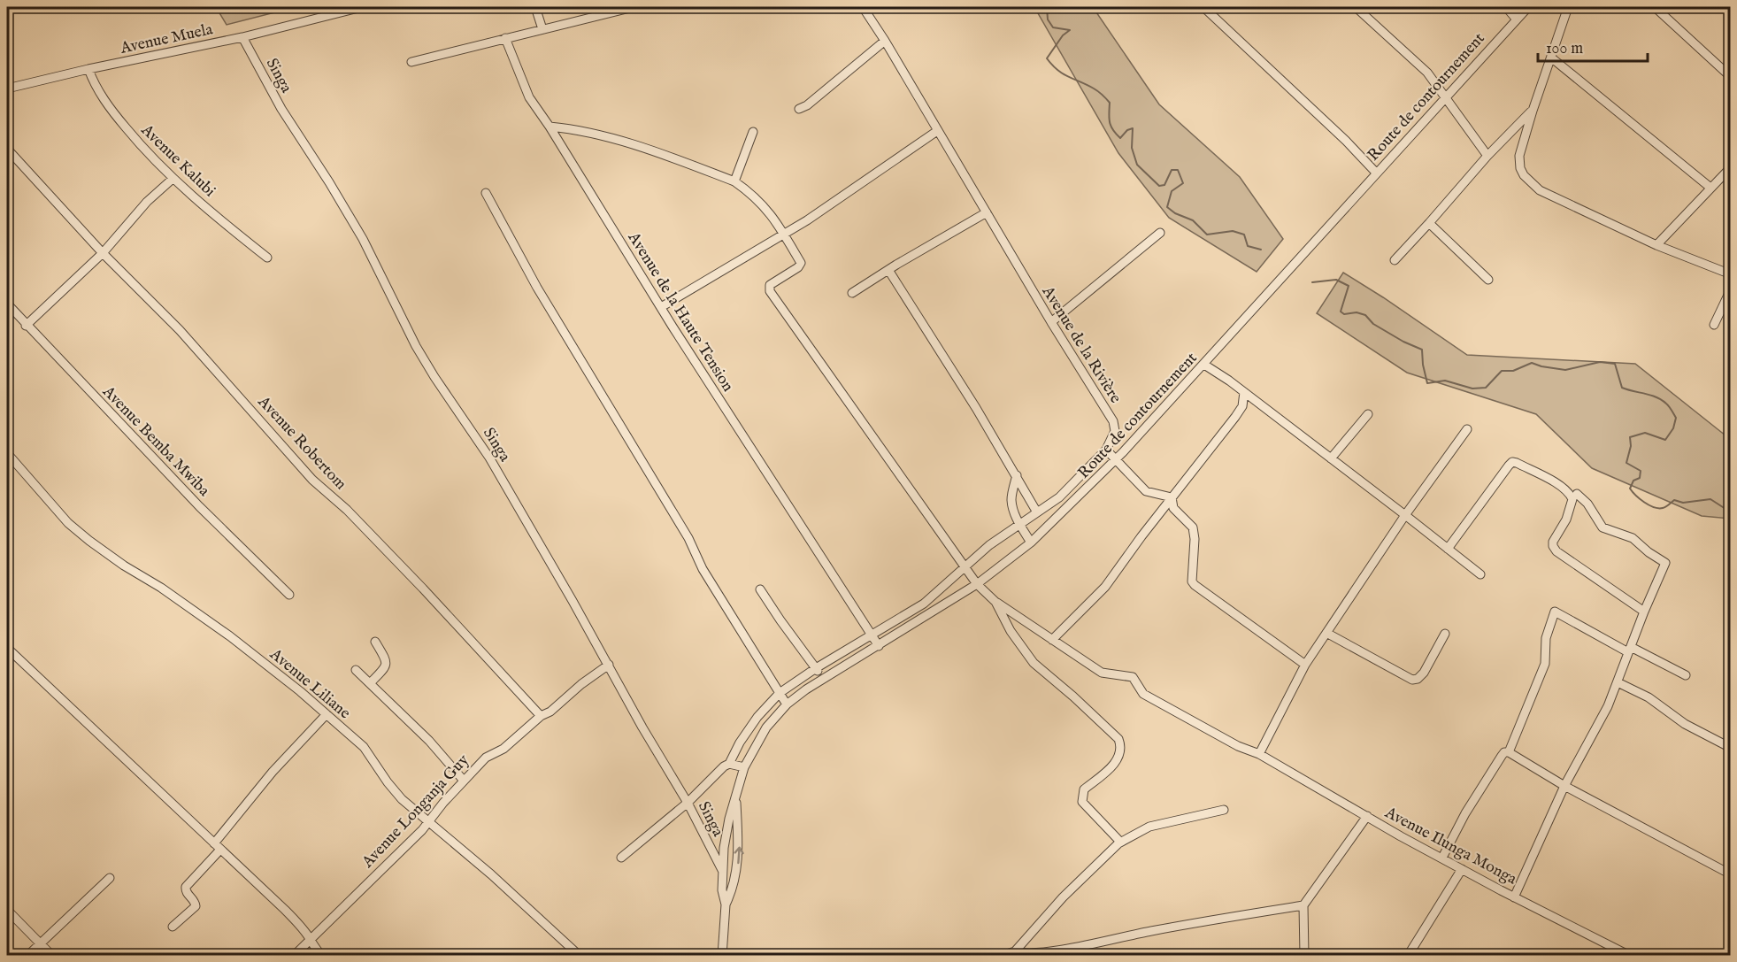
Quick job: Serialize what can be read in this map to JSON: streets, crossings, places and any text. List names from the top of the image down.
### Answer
{
  "streets": {
    "street": [
      "Avenue Muela",
      "Singa",
      "Route de contournement",
      "Avenue Kalubi",
      "Avenue de la Haute Tension",
      "Avenue de la Rivière",
      "Avenue Bemba Mwiba",
      "Avenue Robertom",
      "Avenue Liliane",
      "Avenue Longanja Guy",
      "Avenue Ilunga Monga"
    ]
  },
  "crossings": [
    ["Avenue Muela", "Singa"],
    ["Avenue Muela", "Avenue Kalubi"],
    ["Singa", "Route de contournement"],
    ["Route de contournement", "Avenue de la Haute Tension"],
    ["Avenue Robertom", "Avenue Longanja Guy"],
    ["Avenue Liliane", "Avenue Longanja Guy"]
  ],
  "scale_bar": "100 m"
}
